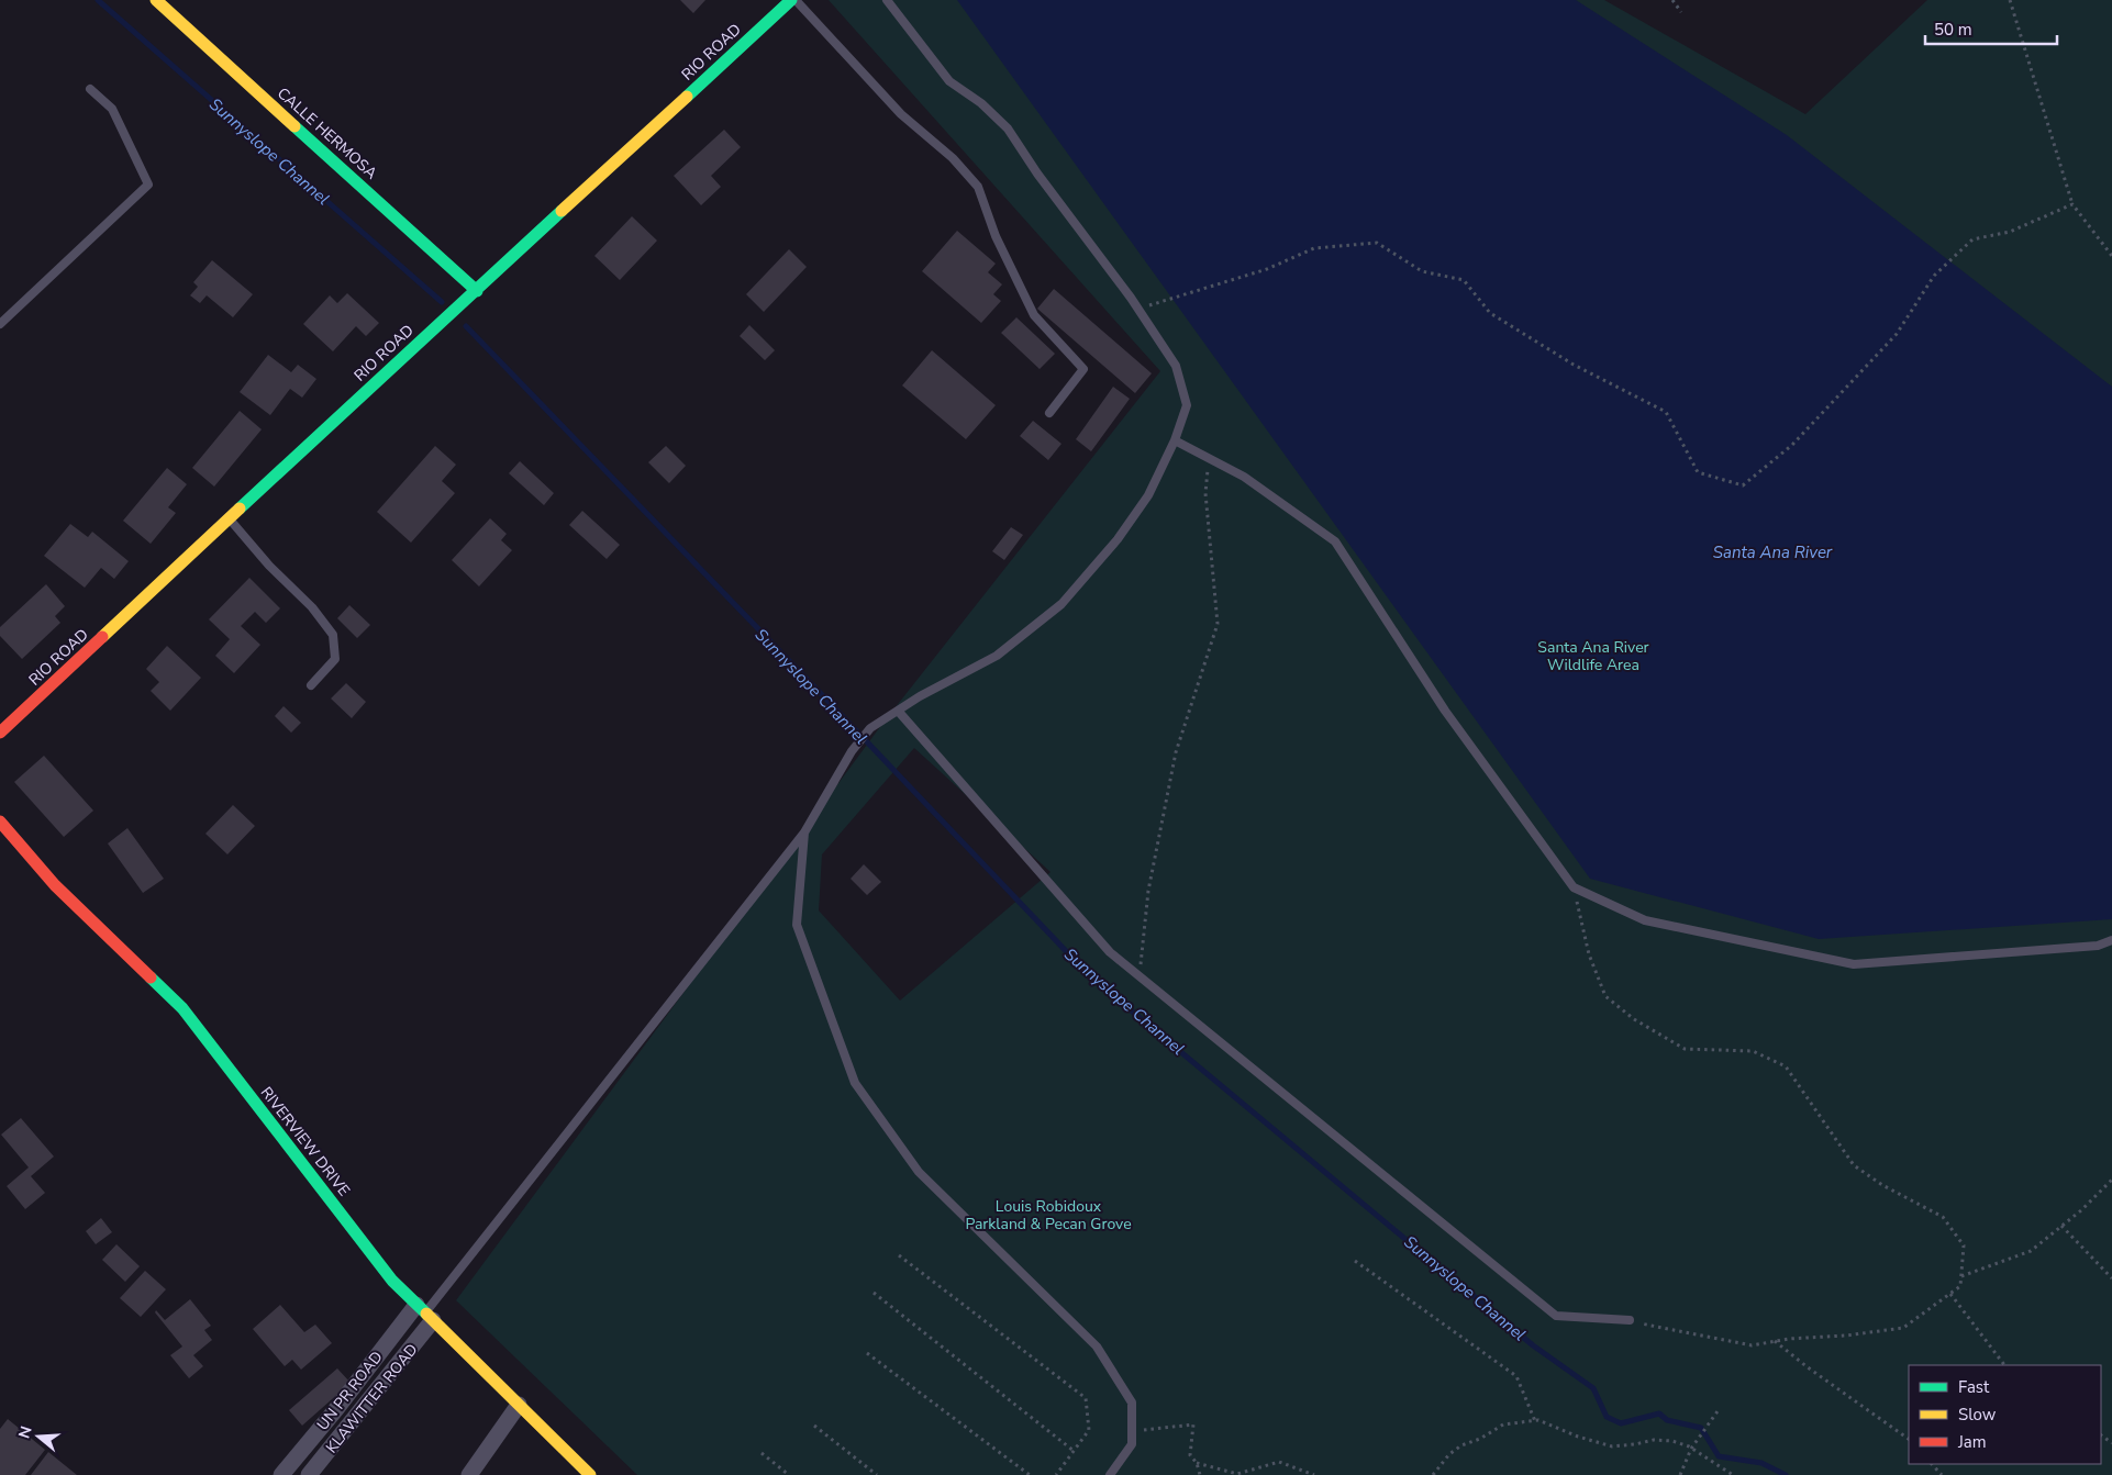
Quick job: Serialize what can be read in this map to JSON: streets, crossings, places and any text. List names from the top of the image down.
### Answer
{
  "streets": {
    "street": [
      "RIO ROAD",
      "CALLE HERMOSA",
      "RIVERVIEW DRIVE",
      "UN PR ROAD",
      "KLAWITTER ROAD"
    ]
  },
  "crossings": [
    ["RIO ROAD", "CALLE HERMOSA"],
    ["RIVERVIEW DRIVE", "UN PR ROAD"],
    ["RIVERVIEW DRIVE", "KLAWITTER ROAD"],
    ["UN PR ROAD", "KLAWITTER ROAD"]
  ],
  "water": ["Sunnyslope Channel", "Santa Ana River"],
  "parks": ["Santa Ana River Wildlife Area", "Louis Robidoux Parkland & Pecan Grove"],
  "legend": ["Fast", "Slow", "Jam"],
  "scale_bar": "50 m",
  "north": "left"
}
